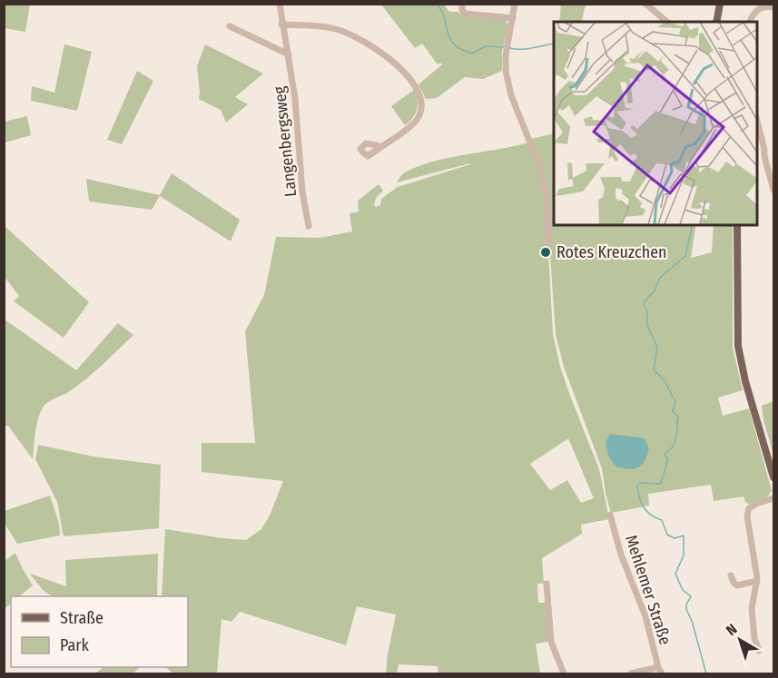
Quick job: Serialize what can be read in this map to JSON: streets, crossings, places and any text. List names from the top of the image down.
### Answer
{
  "streets": {
    "street": ["Langenbergsweg", "Mehlemer Straße"]
  },
  "places": ["Rotes Kreuzchen"],
  "legend": ["Straße", "Park"],
  "north": "top left"
}
